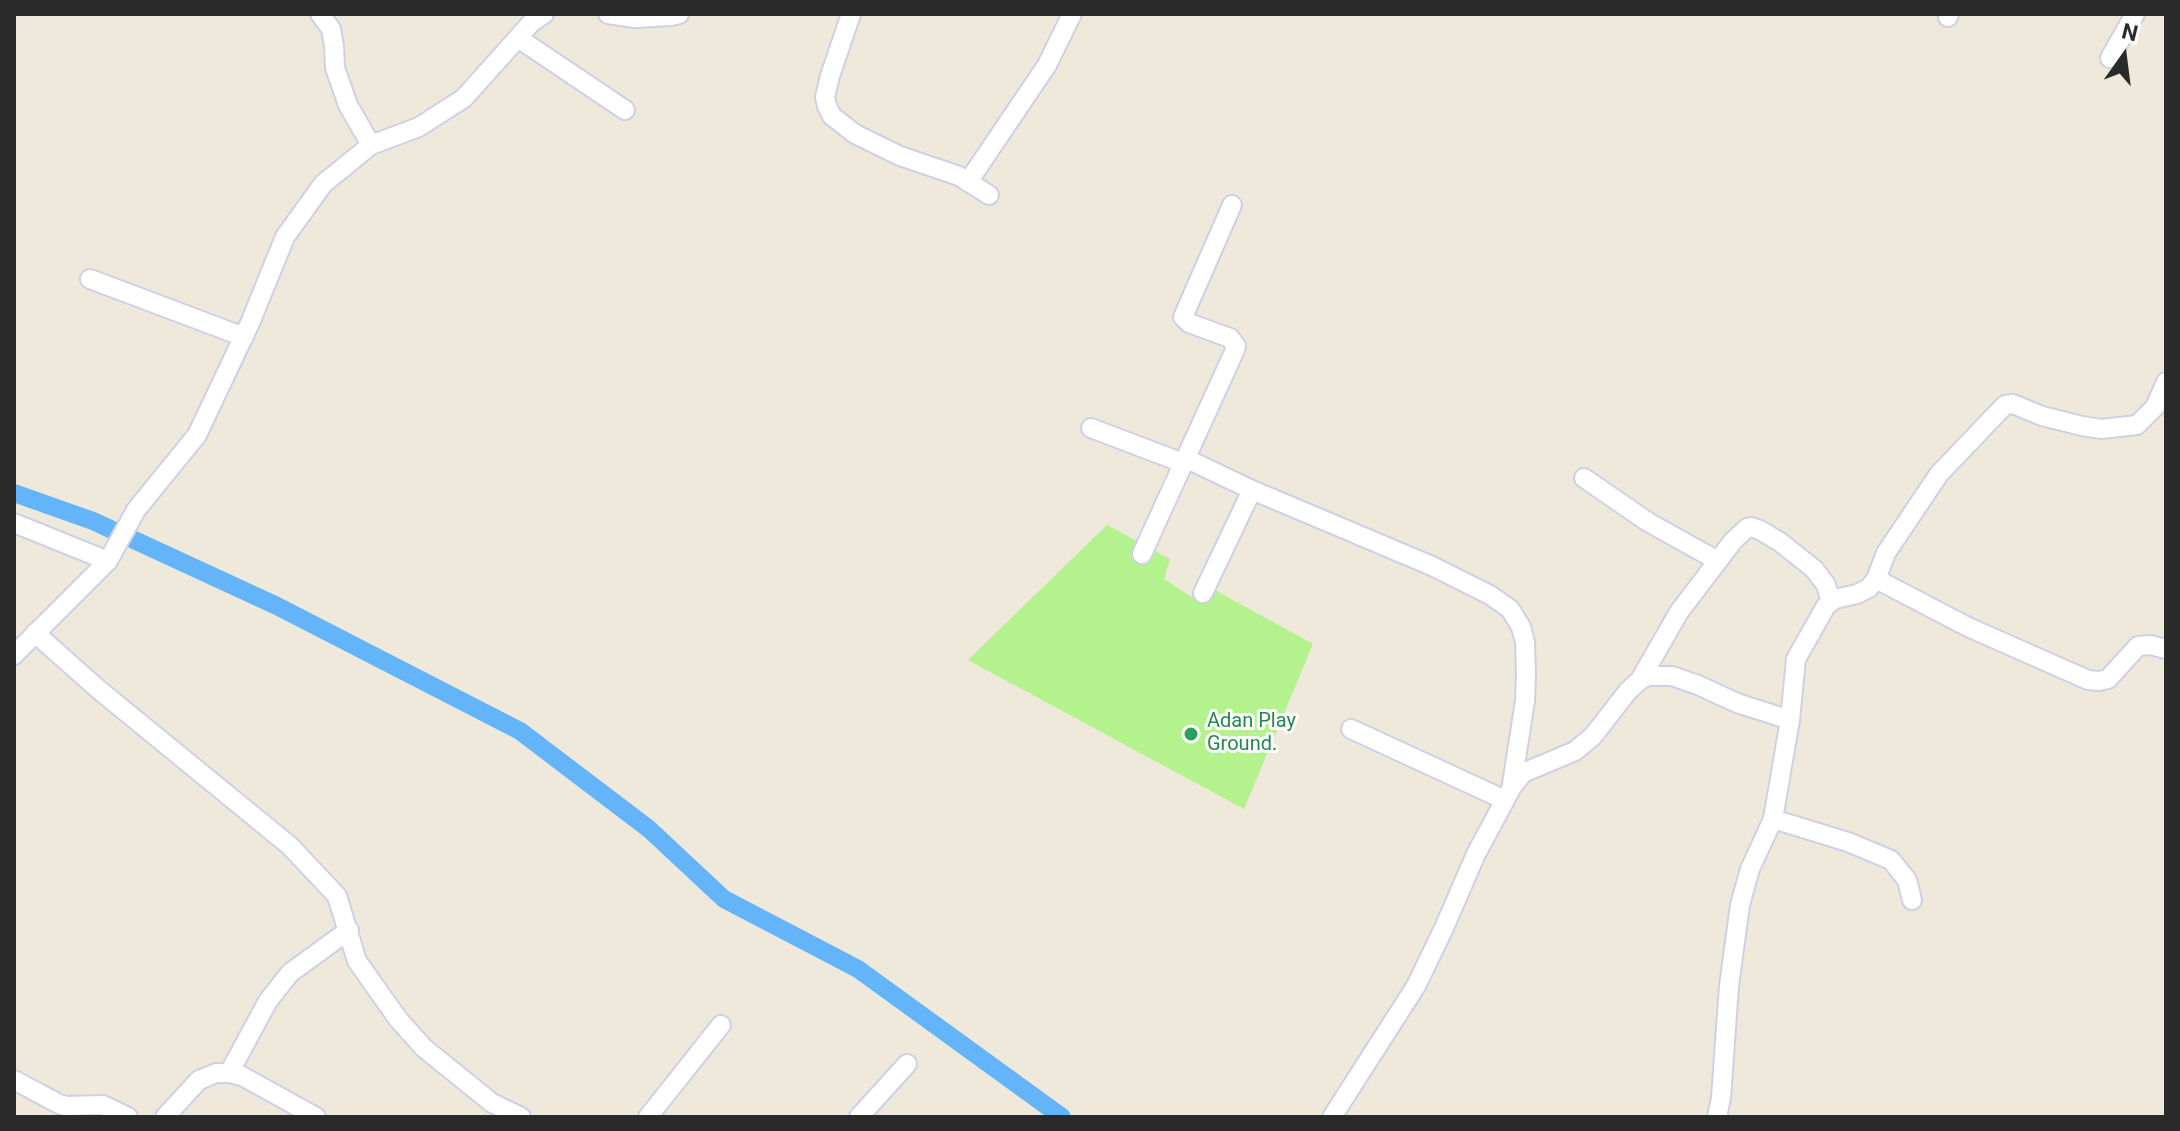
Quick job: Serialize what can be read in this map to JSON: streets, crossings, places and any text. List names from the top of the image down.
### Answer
{
  "places": ["Adan Play Ground."],
  "north": "top"
}
